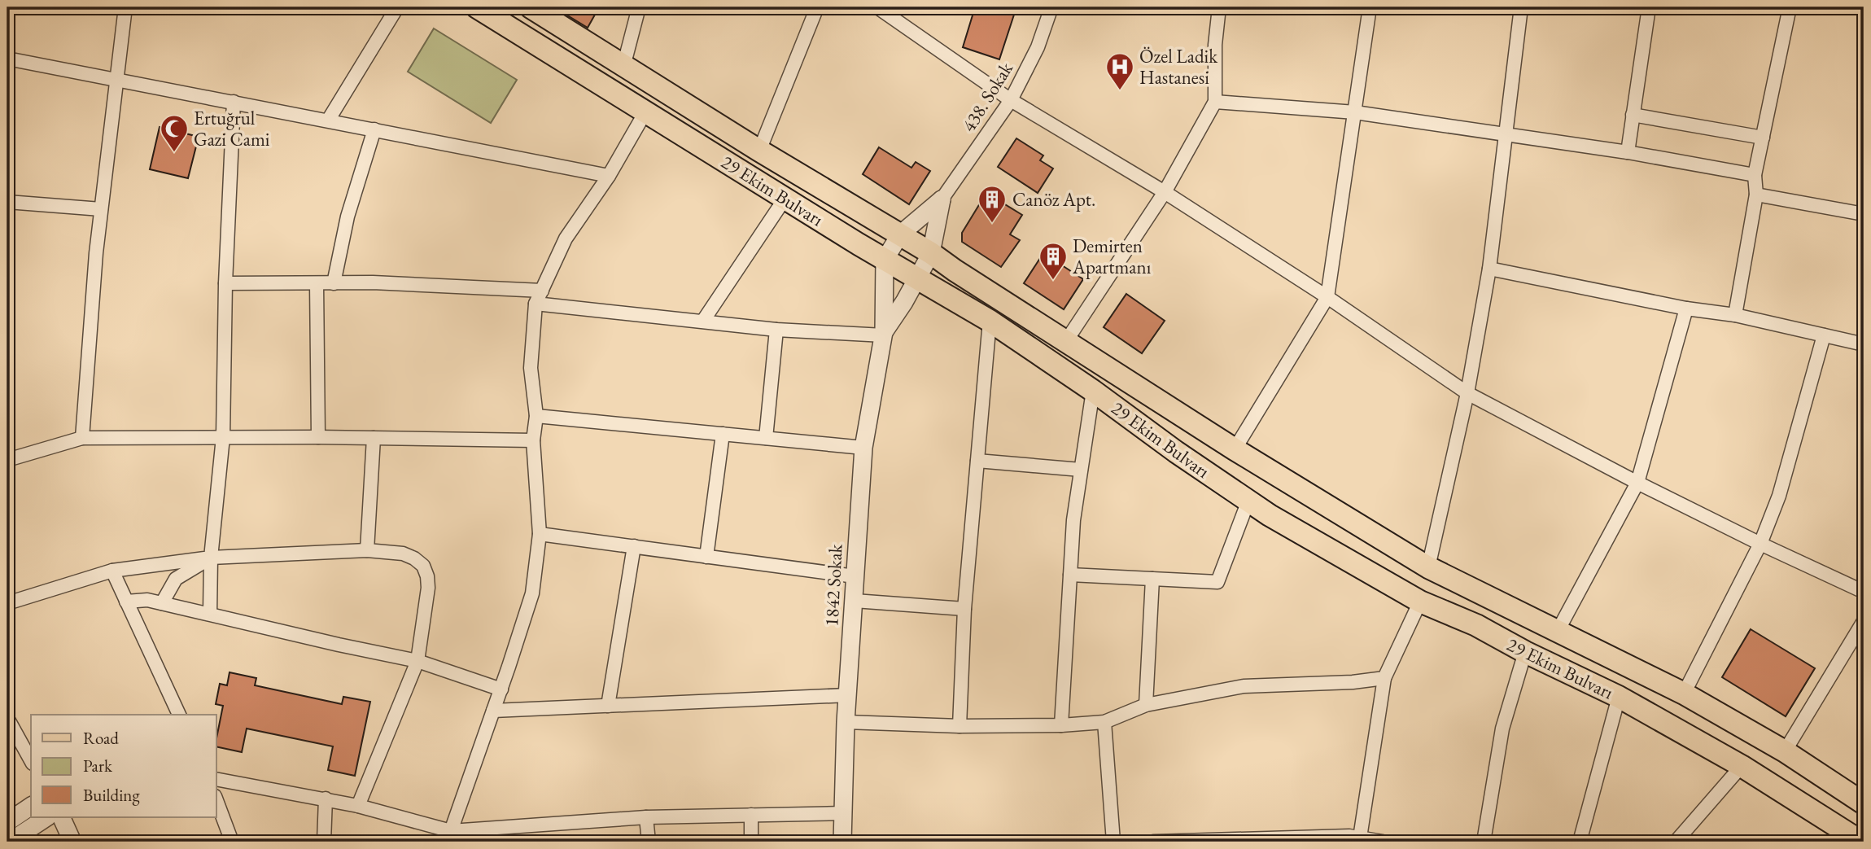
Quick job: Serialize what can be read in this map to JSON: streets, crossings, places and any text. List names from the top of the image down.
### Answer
{
  "streets": {
    "main road": ["29 Ekim Bulvarı"],
    "street": ["438. Sokak", "1842 Sokak"]
  },
  "places": {
    "hospital": ["Özel Ladik Hastanesi"],
    "mosque": ["Ertuğrul Gazi Cami"],
    "building": ["Canöz Apt.", "Demirten Apartmanı"]
  },
  "legend": ["Road", "Park", "Building"]
}
